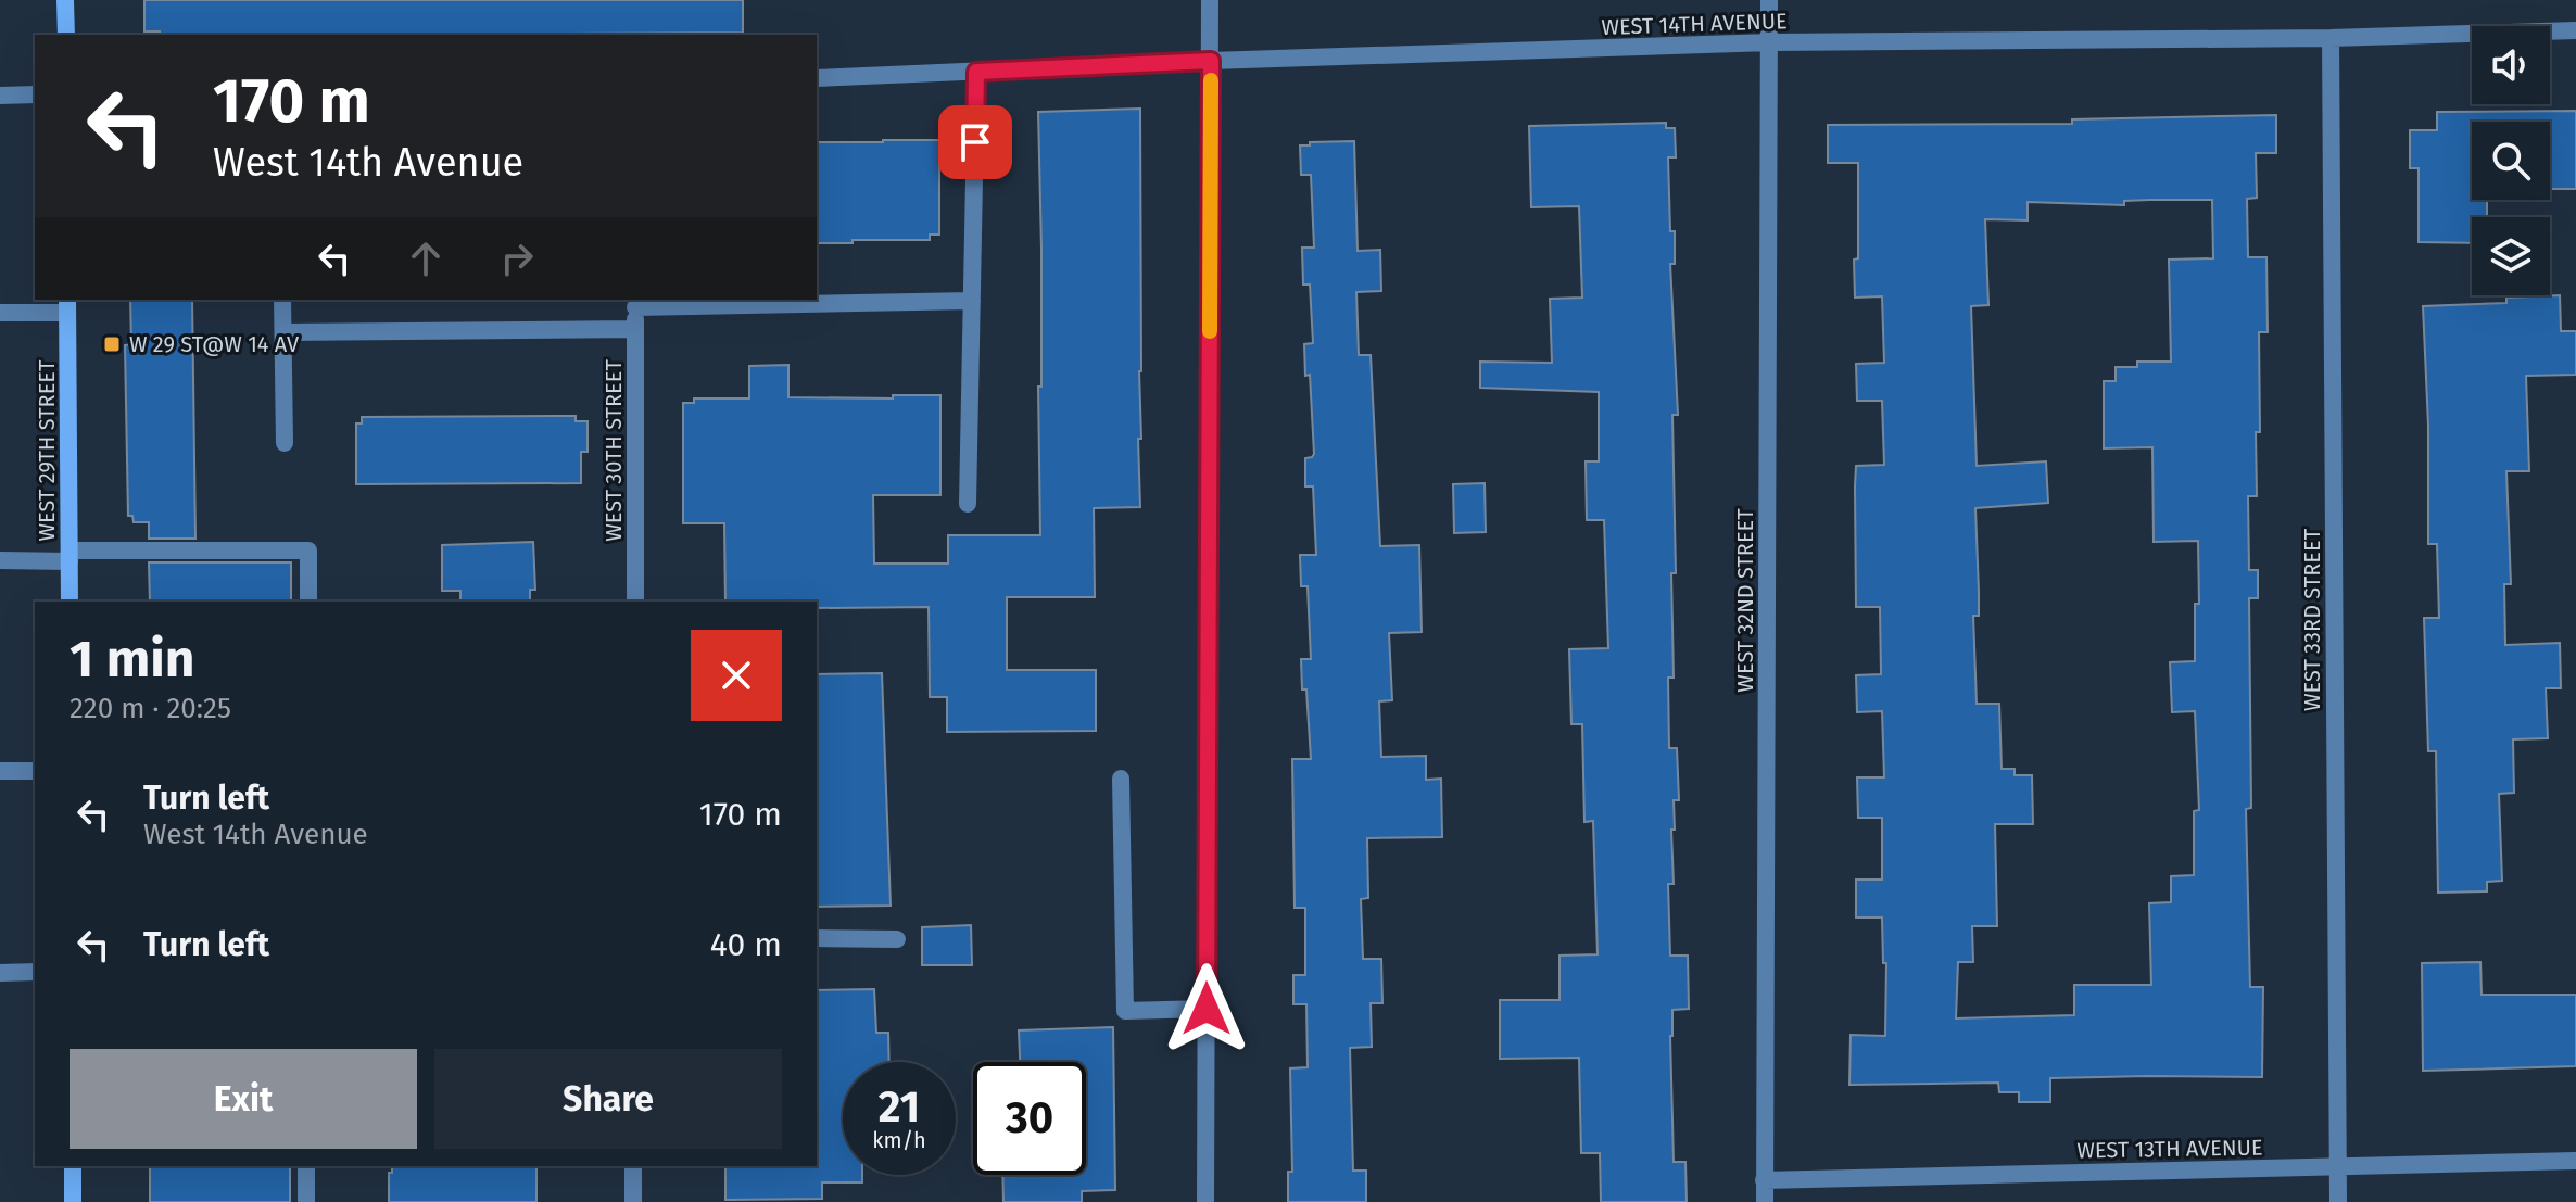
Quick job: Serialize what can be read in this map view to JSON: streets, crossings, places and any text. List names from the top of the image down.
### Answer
{
  "streets": {
    "street": [
      "WEST 14TH AVENUE",
      "WEST 29TH STREET",
      "WEST 30TH STREET",
      "WEST 32ND STREET",
      "WEST 33RD STREET",
      "WEST 13TH AVENUE"
    ]
  },
  "crossings": [
    ["WEST 14TH AVENUE", "WEST 32ND STREET"],
    ["WEST 14TH AVENUE", "WEST 33RD STREET"],
    ["WEST 32ND STREET", "WEST 13TH AVENUE"],
    ["WEST 33RD STREET", "WEST 13TH AVENUE"]
  ],
  "places": {
    "transit": ["W 29 ST@W 14 AV"]
  },
  "page": {
    "turn": ["170 m", "West 14th Avenue"],
    "heading": ["1 min", "220 m · 20:25"],
    "list": [
      {
        "name": "Turn left",
        "note": "West 14th Avenue",
        "value": "170 m"
      },
      {
        "name": "Turn left",
        "value": "40 m"
      }
    ],
    "buttons": ["Exit", "Share"],
    "speed": "21 km/h",
    "limit": "30"
  }
}
